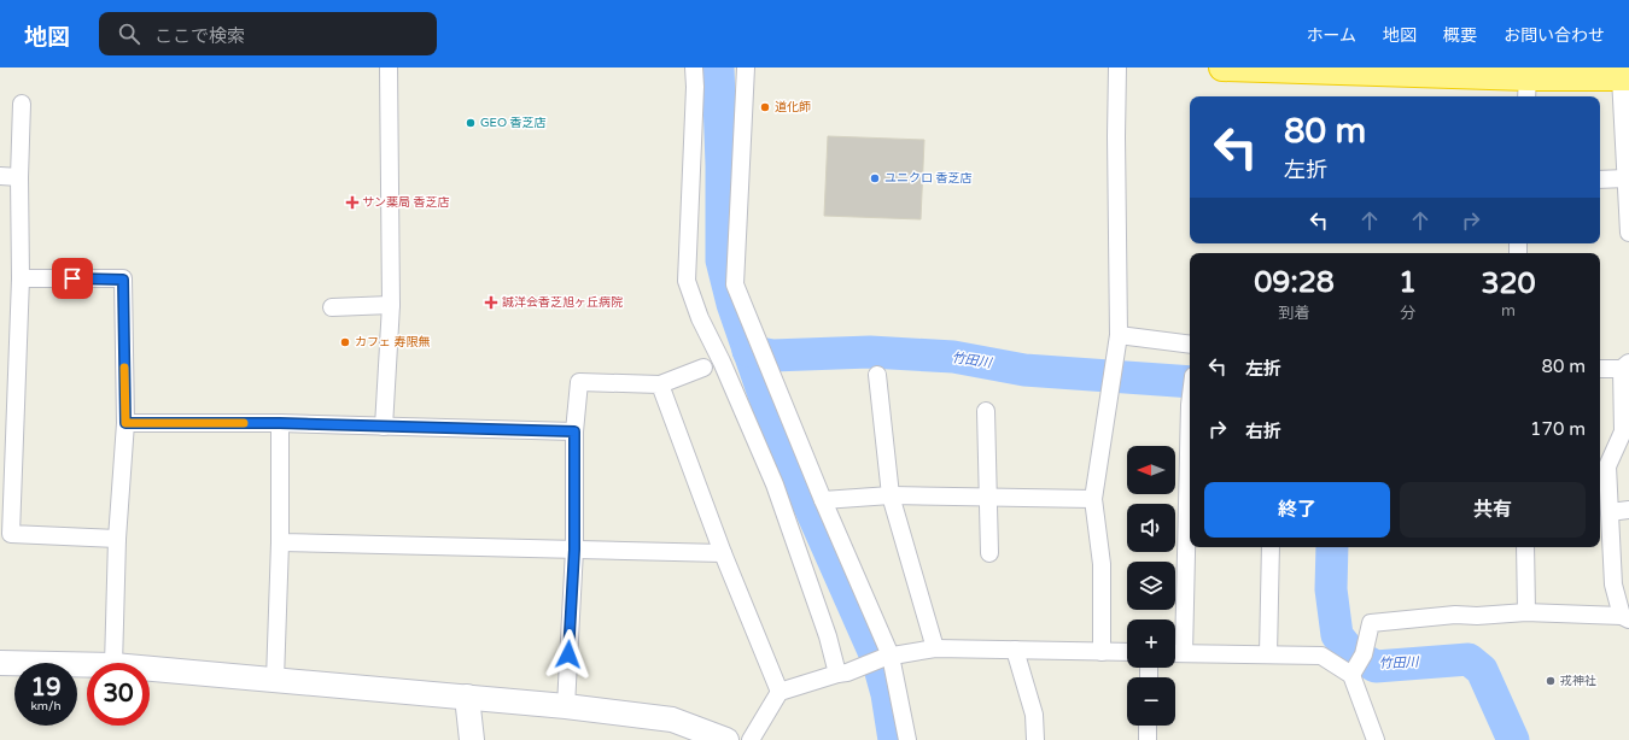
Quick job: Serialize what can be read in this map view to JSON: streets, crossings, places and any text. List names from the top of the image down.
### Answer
{
  "water": ["竹田川"],
  "places": {
    "other": [
      "道化師",
      "GEO 香芝店",
      "ユニクロ 香芝店",
      "カフェ 寿限無",
      "戎神社"
    ],
    "health": ["サン薬局 香芝店", "誠洋会香芝旭ヶ丘病院"]
  },
  "north": "left",
  "page": {
    "header": "地図",
    "search": "ここで検索",
    "nav": [
      "ホーム",
      "地図",
      "概要",
      "お問い合わせ"
    ],
    "turn": ["80 m", "左折"],
    "eta": [
      "09:28",
      "到着",
      "1",
      "分",
      "320",
      "m"
    ],
    "list": [
      {
        "name": "左折",
        "value": "80 m"
      },
      {
        "name": "右折",
        "value": "170 m"
      }
    ],
    "map_buttons": ["+", "−"],
    "buttons": ["終了", "共有"],
    "speed": "19 km/h",
    "limit": "30"
  }
}
